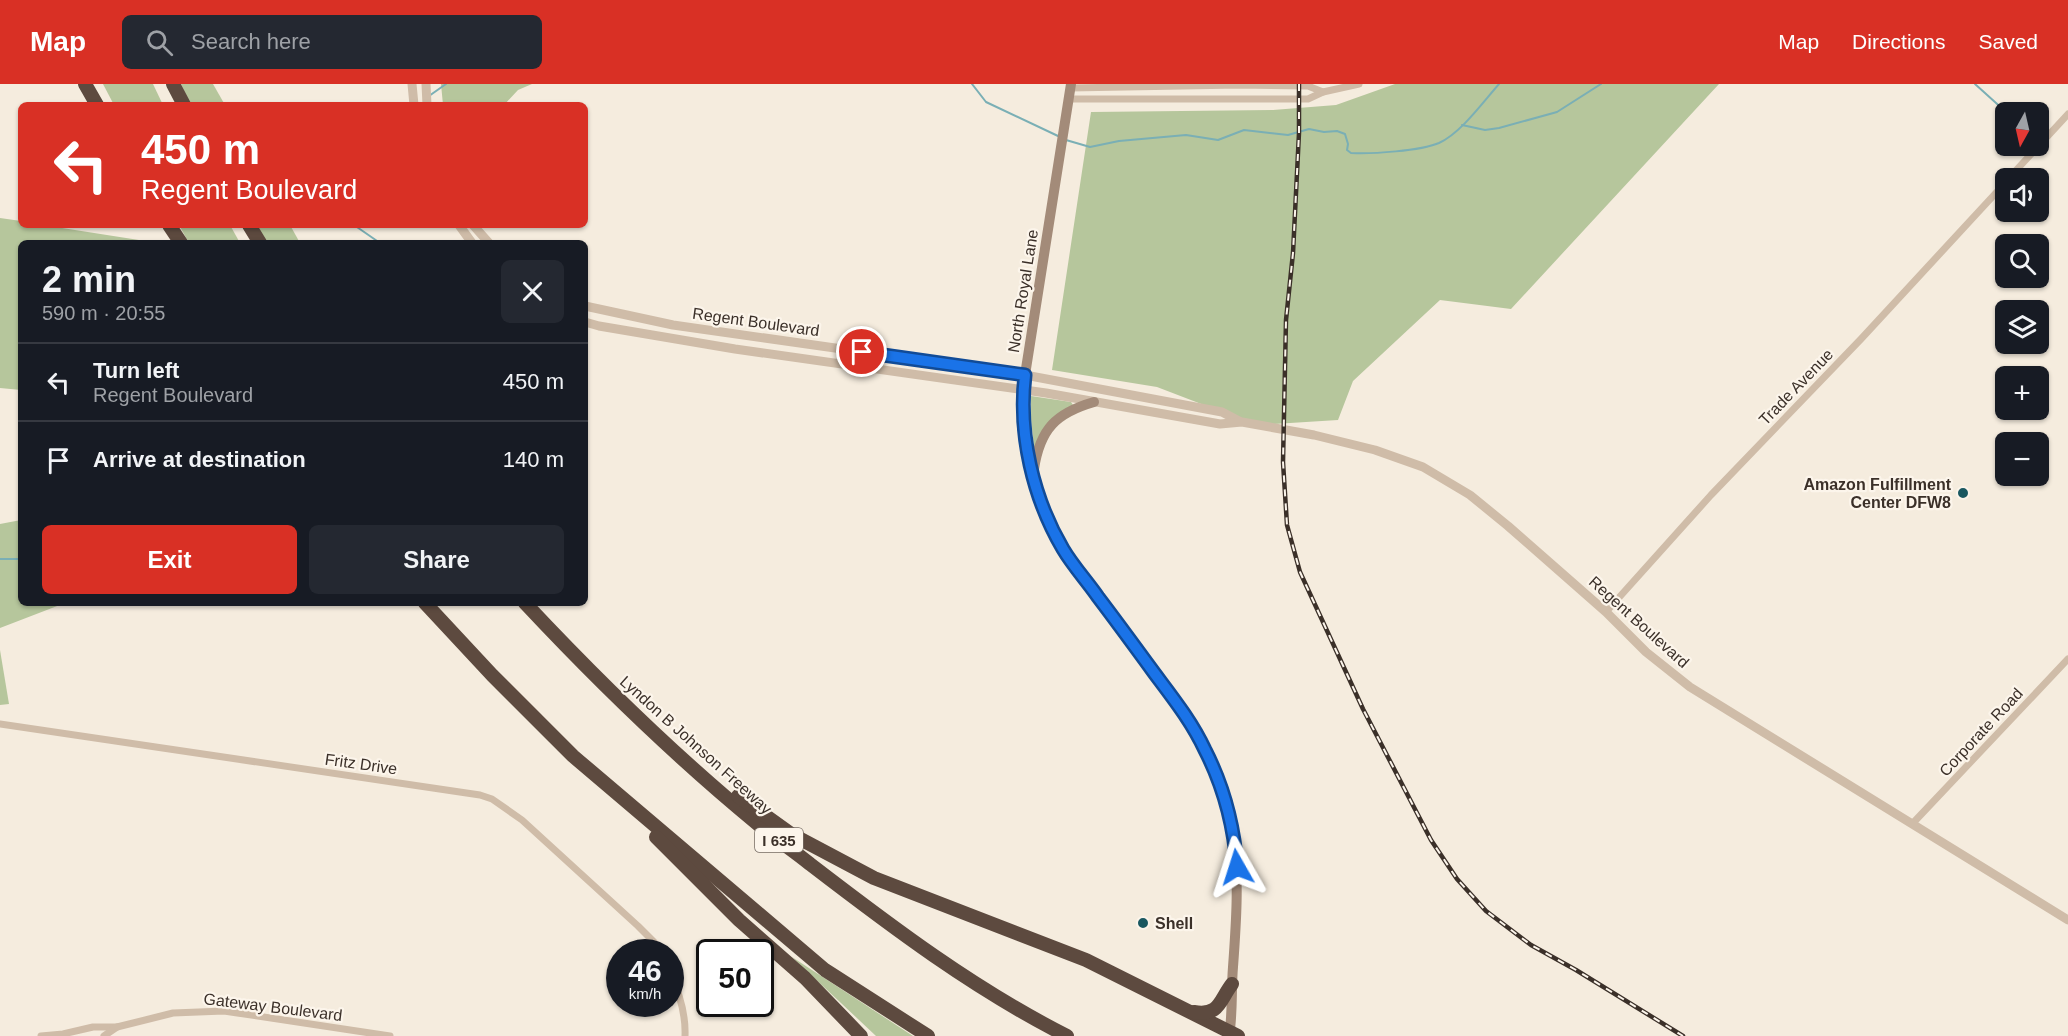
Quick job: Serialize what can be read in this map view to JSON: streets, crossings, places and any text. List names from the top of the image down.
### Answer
{
  "streets": {
    "highway": ["Lyndon B Johnson Freeway", "I 635"],
    "main road": ["North Royal Lane"],
    "street": [
      "Regent Boulevard",
      "Trade Avenue",
      "Corporate Road",
      "Fritz Drive",
      "Gateway Boulevard"
    ]
  },
  "crossings": [
    ["North Royal Lane", "Regent Boulevard"],
    ["Regent Boulevard", "Trade Avenue"],
    ["Regent Boulevard", "Corporate Road"]
  ],
  "places": ["Amazon Fulfillment Center DFW8", "Shell"],
  "north": "bottom",
  "page": {
    "header": "Map",
    "search": "Search here",
    "nav": ["Map", "Directions", "Saved"],
    "map_buttons": ["+", "−"],
    "turn": ["450 m", "Regent Boulevard"],
    "heading": ["2 min", "590 m · 20:55"],
    "list": [
      {
        "name": "Turn left",
        "note": "Regent Boulevard",
        "value": "450 m"
      },
      {
        "name": "Arrive at destination",
        "value": "140 m"
      }
    ],
    "buttons": ["Exit", "Share"],
    "speed": "46 km/h",
    "limit": "50"
  }
}
